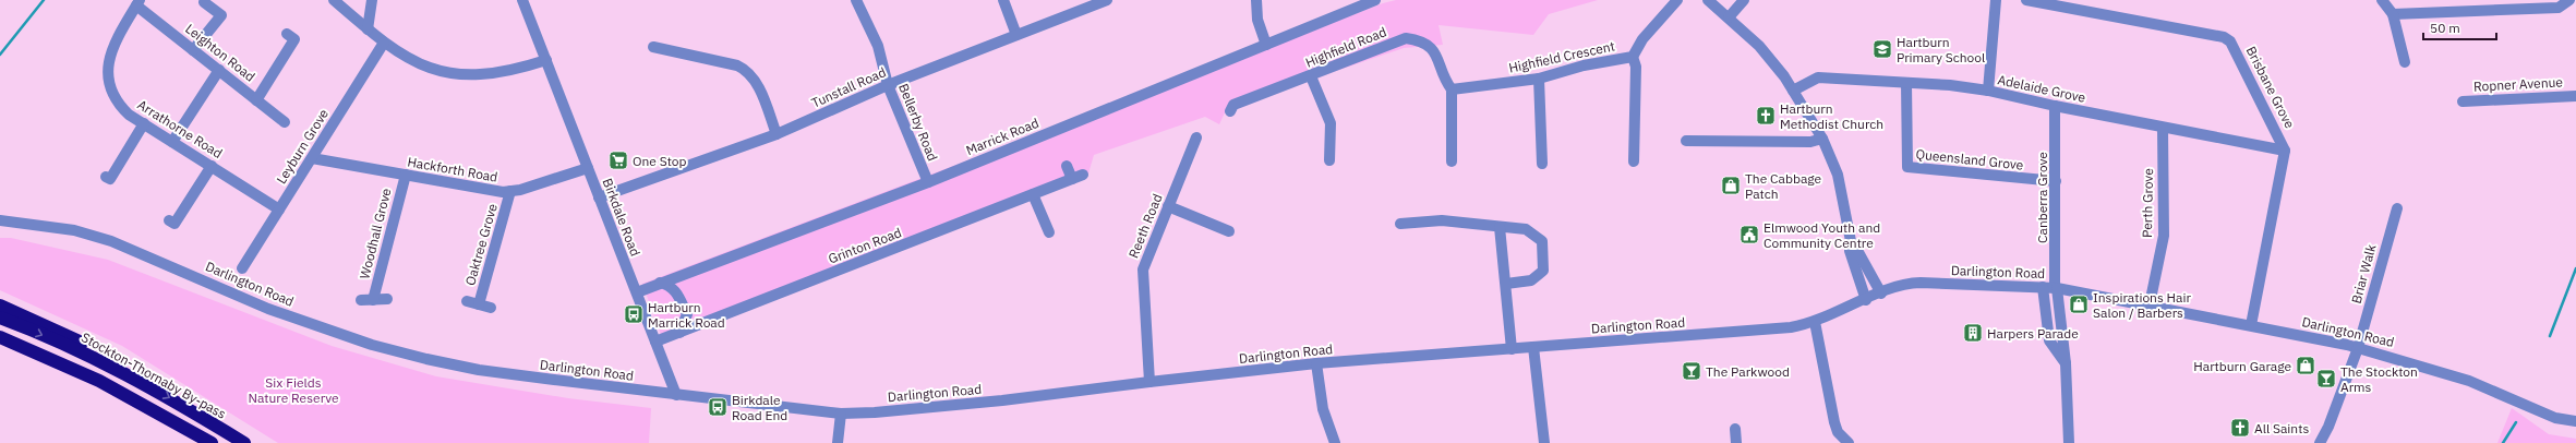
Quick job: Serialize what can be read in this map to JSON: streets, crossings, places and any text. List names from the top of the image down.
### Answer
{
  "streets": {
    "highway": ["Stockton-Thornaby By-pass"],
    "street": [
      "Highfield Road",
      "Leighton Road",
      "Highfield Crescent",
      "Ropner Avenue",
      "Tunstall Road",
      "Brisbane Grove",
      "Adelaide Grove",
      "Bellerby Road",
      "Arrathorne Road",
      "Marrick Road",
      "Leyburn Grove",
      "Queensland Grove",
      "Hackforth Road",
      "Canberra Grove",
      "Perth Grove",
      "Birkdale Road",
      "Reeth Road",
      "Woodhall Grove",
      "Oaktree Grove",
      "Grinton Road",
      "Darlington Road",
      "Briar Walk"
    ]
  },
  "crossings": [
    ["Highfield Road", "Highfield Crescent"],
    ["Leighton Road", "Arrathorne Road"],
    ["Tunstall Road", "Bellerby Road"],
    ["Tunstall Road", "Birkdale Road"],
    ["Brisbane Grove", "Adelaide Grove"],
    ["Adelaide Grove", "Queensland Grove"],
    ["Adelaide Grove", "Canberra Grove"],
    ["Adelaide Grove", "Perth Grove"],
    ["Bellerby Road", "Marrick Road"],
    ["Arrathorne Road", "Leyburn Grove"],
    ["Marrick Road", "Birkdale Road"],
    ["Leyburn Grove", "Hackforth Road"],
    ["Queensland Grove", "Canberra Grove"],
    ["Hackforth Road", "Birkdale Road"],
    ["Hackforth Road", "Woodhall Grove"],
    ["Hackforth Road", "Oaktree Grove"],
    ["Canberra Grove", "Darlington Road"],
    ["Perth Grove", "Darlington Road"],
    ["Birkdale Road", "Grinton Road"],
    ["Birkdale Road", "Darlington Road"],
    ["Reeth Road", "Darlington Road"],
    ["Darlington Road", "Briar Walk"]
  ],
  "parks": ["Six Fields Nature Reserve"],
  "places": {
    "school or university": ["Hartburn Primary School"],
    "church": ["Hartburn Methodist Church", "All Saints"],
    "supermarket": ["One Stop"],
    "shop": ["The Cabbage Patch", "Inspirations Hair Salon / Barbers", "Hartburn Garage"],
    "public building": ["Elmwood Youth and Community Centre"],
    "bus stop": ["Hartburn Marrick Road", "Birkdale Road End"],
    "building": ["Harpers Parade"],
    "bar": ["The Parkwood", "The Stockton Arms"]
  },
  "scale_bar": "50 m"
}
